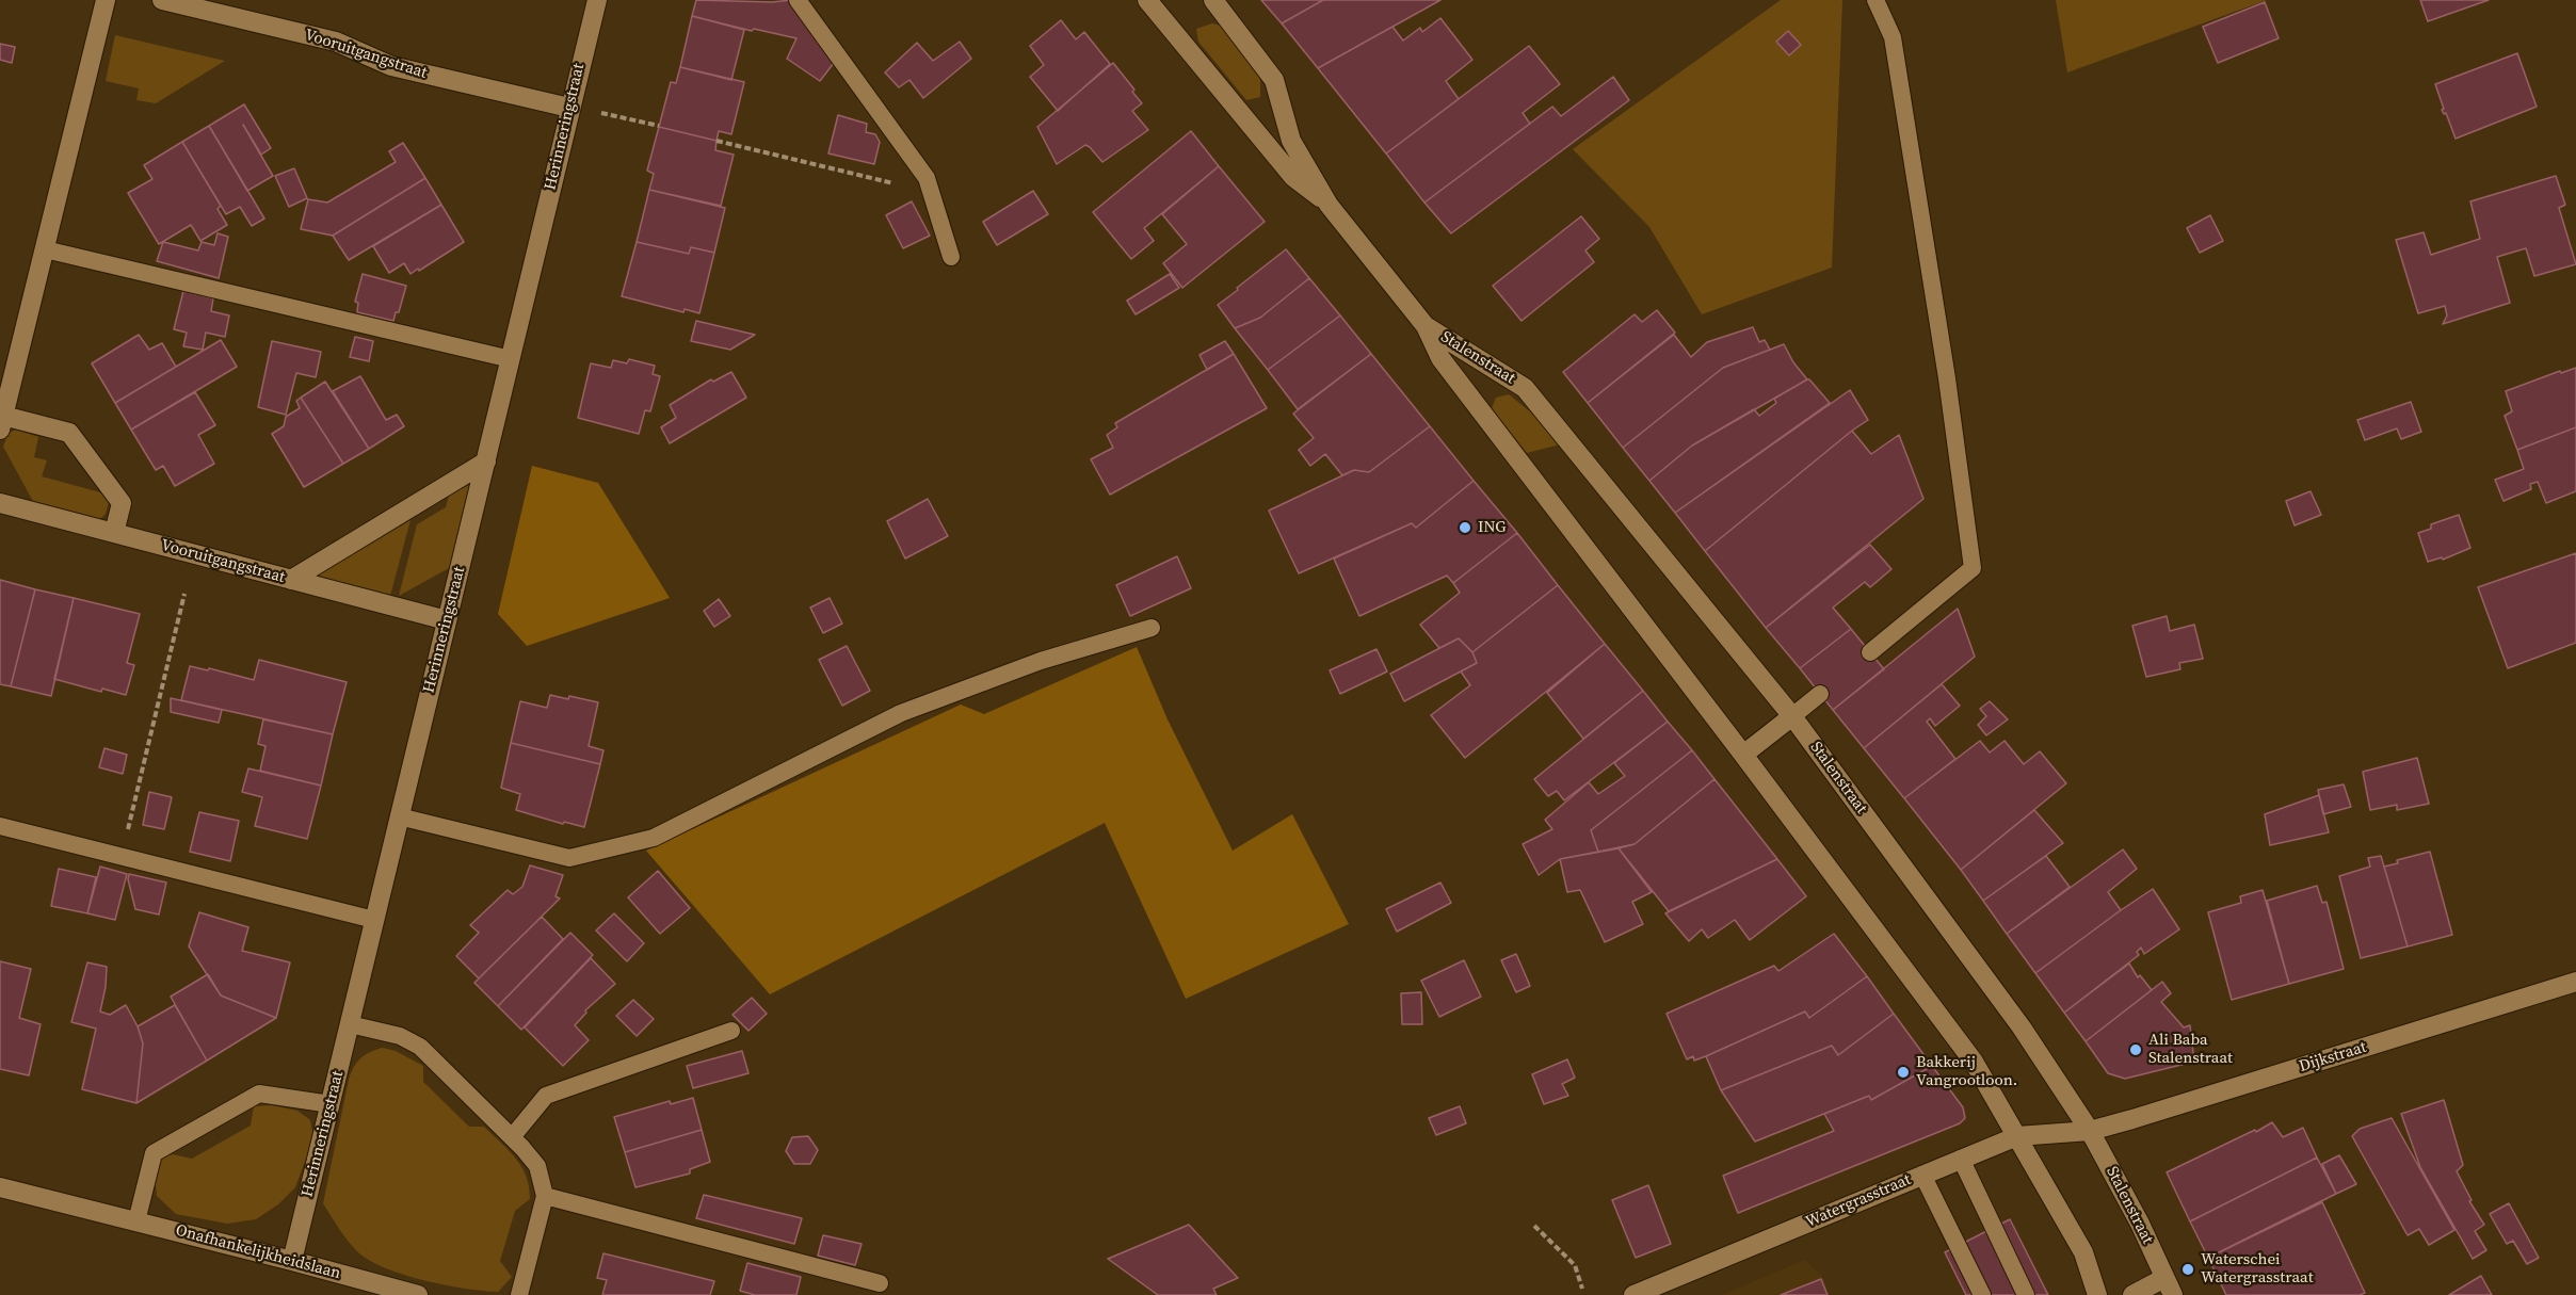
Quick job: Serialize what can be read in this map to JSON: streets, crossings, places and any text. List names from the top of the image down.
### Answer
{
  "streets": {
    "street": [
      "Vooruitgangstraat",
      "Herinneringstraat",
      "Stalenstraat",
      "Dijkstraat",
      "Watergrasstraat",
      "Onafhankelijkheidslaan"
    ]
  },
  "crossings": [
    ["Vooruitgangstraat", "Herinneringstraat"],
    ["Herinneringstraat", "Onafhankelijkheidslaan"],
    ["Stalenstraat", "Dijkstraat"],
    ["Stalenstraat", "Watergrasstraat"],
    ["Dijkstraat", "Watergrasstraat"]
  ],
  "places": [
    "ING",
    "Ali Baba Stalenstraat",
    "Bakkerij Vangrootloon.",
    "Waterschei Watergrasstraat"
  ]
}
